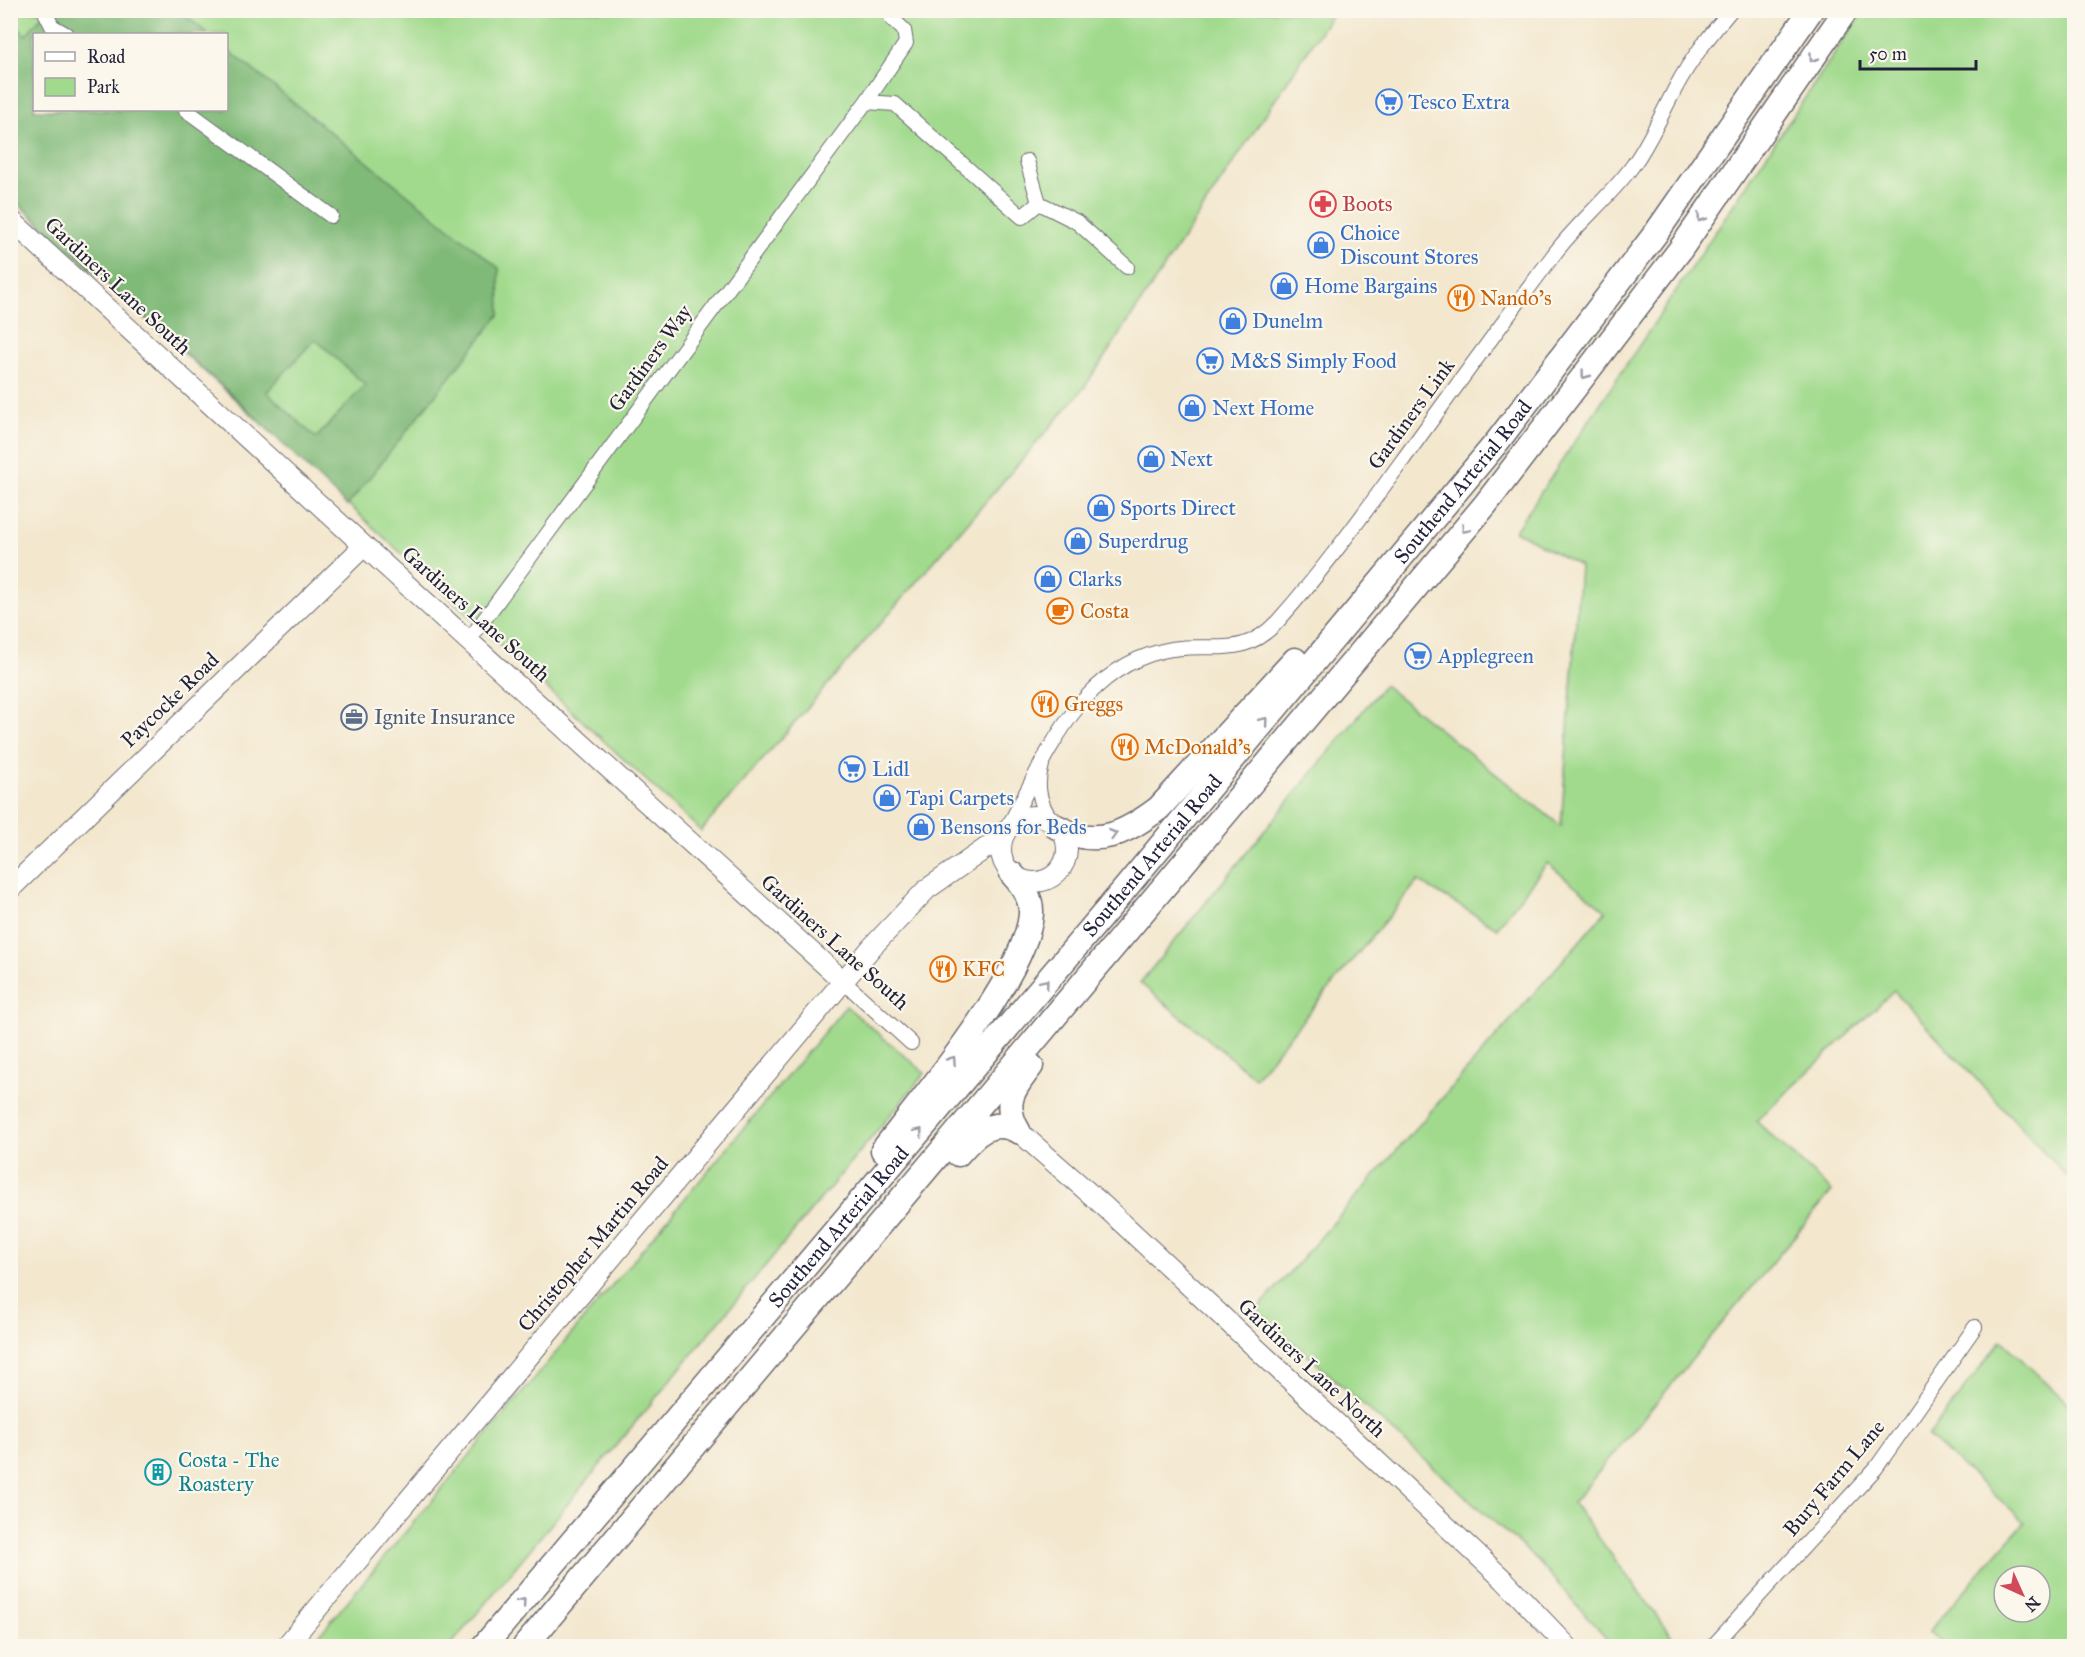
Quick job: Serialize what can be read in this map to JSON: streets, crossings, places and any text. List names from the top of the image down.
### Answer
{
  "streets": {
    "highway": ["Southend Arterial Road"],
    "street": [
      "Gardiners Lane South",
      "Gardiners Way",
      "Gardiners Link",
      "Paycocke Road",
      "Christopher Martin Road",
      "Gardiners Lane North",
      "Bury Farm Lane"
    ]
  },
  "crossings": [
    ["Gardiners Lane South", "Gardiners Way"],
    ["Gardiners Lane South", "Paycocke Road"],
    ["Gardiners Lane South", "Christopher Martin Road"],
    ["Gardiners Link", "Christopher Martin Road"]
  ],
  "places": {
    "supermarket": [
      "Tesco Extra",
      "M&S Simply Food",
      "Applegreen",
      "Lidl"
    ],
    "pharmacy": ["Boots"],
    "shop": [
      "Choice Discount Stores",
      "Home Bargains",
      "Dunelm",
      "Next Home",
      "Next",
      "Sports Direct",
      "Superdrug",
      "Clarks",
      "Tapi Carpets",
      "Bensons for Beds"
    ],
    "restaurant": [
      "Nando's",
      "Greggs",
      "McDonald's",
      "KFC"
    ],
    "cafe": ["Costa"],
    "office": ["Ignite Insurance"],
    "building": ["Costa - The Roastery"]
  },
  "legend": ["Road", "Park"],
  "scale_bar": "50 m",
  "north": "bottom right"
}
